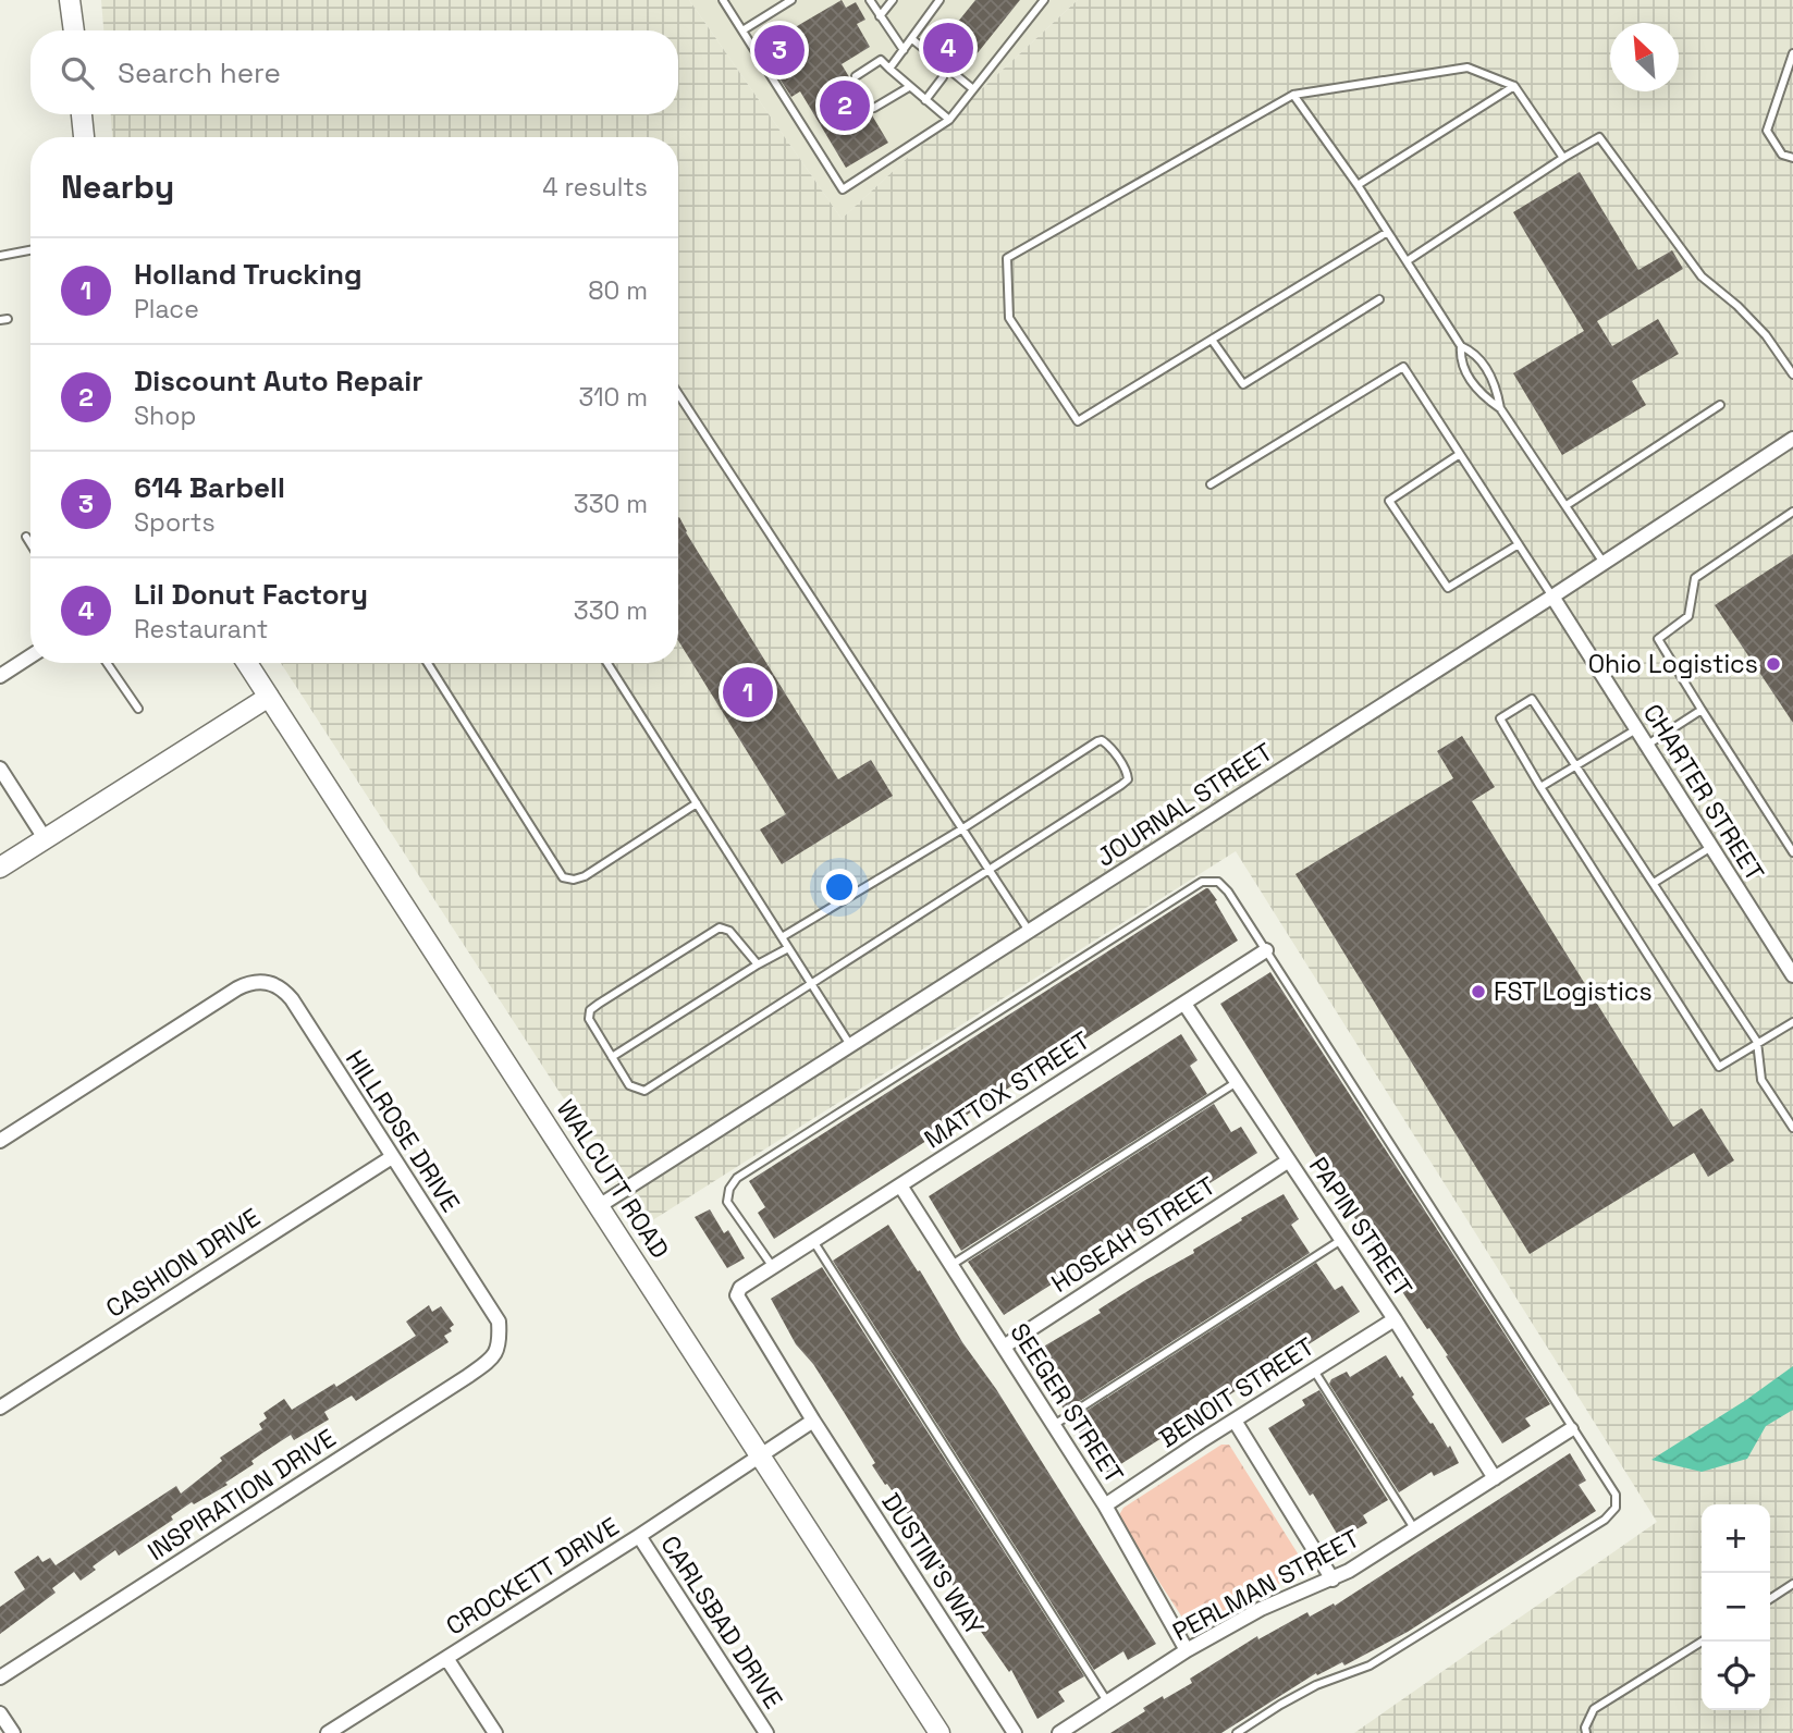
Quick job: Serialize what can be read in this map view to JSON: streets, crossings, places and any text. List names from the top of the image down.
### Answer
{
  "streets": {
    "street": [
      "CHARTER STREET",
      "JOURNAL STREET",
      "MATTOX STREET",
      "HILLROSE DRIVE",
      "WALCUTT ROAD",
      "PAPIN STREET",
      "HOSEAH STREET",
      "CASHION DRIVE",
      "BENOIT STREET",
      "SEEGER STREET",
      "INSPIRATION DRIVE",
      "DUSTIN'S WAY",
      "CROCKETT DRIVE",
      "PERLMAN STREET",
      "CARLSBAD DRIVE"
    ]
  },
  "crossings": [
    ["CHARTER STREET", "JOURNAL STREET"],
    ["JOURNAL STREET", "WALCUTT ROAD"],
    ["MATTOX STREET", "PAPIN STREET"],
    ["MATTOX STREET", "SEEGER STREET"],
    ["MATTOX STREET", "DUSTIN'S WAY"],
    ["HILLROSE DRIVE", "CASHION DRIVE"],
    ["HILLROSE DRIVE", "INSPIRATION DRIVE"],
    ["WALCUTT ROAD", "CROCKETT DRIVE"],
    ["PAPIN STREET", "HOSEAH STREET"],
    ["PAPIN STREET", "BENOIT STREET"],
    ["PAPIN STREET", "PERLMAN STREET"],
    ["HOSEAH STREET", "SEEGER STREET"],
    ["BENOIT STREET", "SEEGER STREET"],
    ["SEEGER STREET", "PERLMAN STREET"],
    ["CROCKETT DRIVE", "CARLSBAD DRIVE"]
  ],
  "places": ["Ohio Logistics", "FST Logistics"],
  "north": "top left",
  "page": {
    "pins": [
      "4",
      "3",
      "2",
      "1"
    ],
    "search": "Search here",
    "heading": ["Nearby", "4 results"],
    "list": [
      {
        "mark": "1",
        "name": "Holland Trucking",
        "note": "Place",
        "value": "80 m"
      },
      {
        "mark": "2",
        "name": "Discount Auto Repair",
        "note": "Shop",
        "value": "310 m"
      },
      {
        "mark": "3",
        "name": "614 Barbell",
        "note": "Sports",
        "value": "330 m"
      },
      {
        "mark": "4",
        "name": "Lil Donut Factory",
        "note": "Restaurant",
        "value": "330 m"
      }
    ],
    "map_buttons": ["+", "−"]
  }
}
